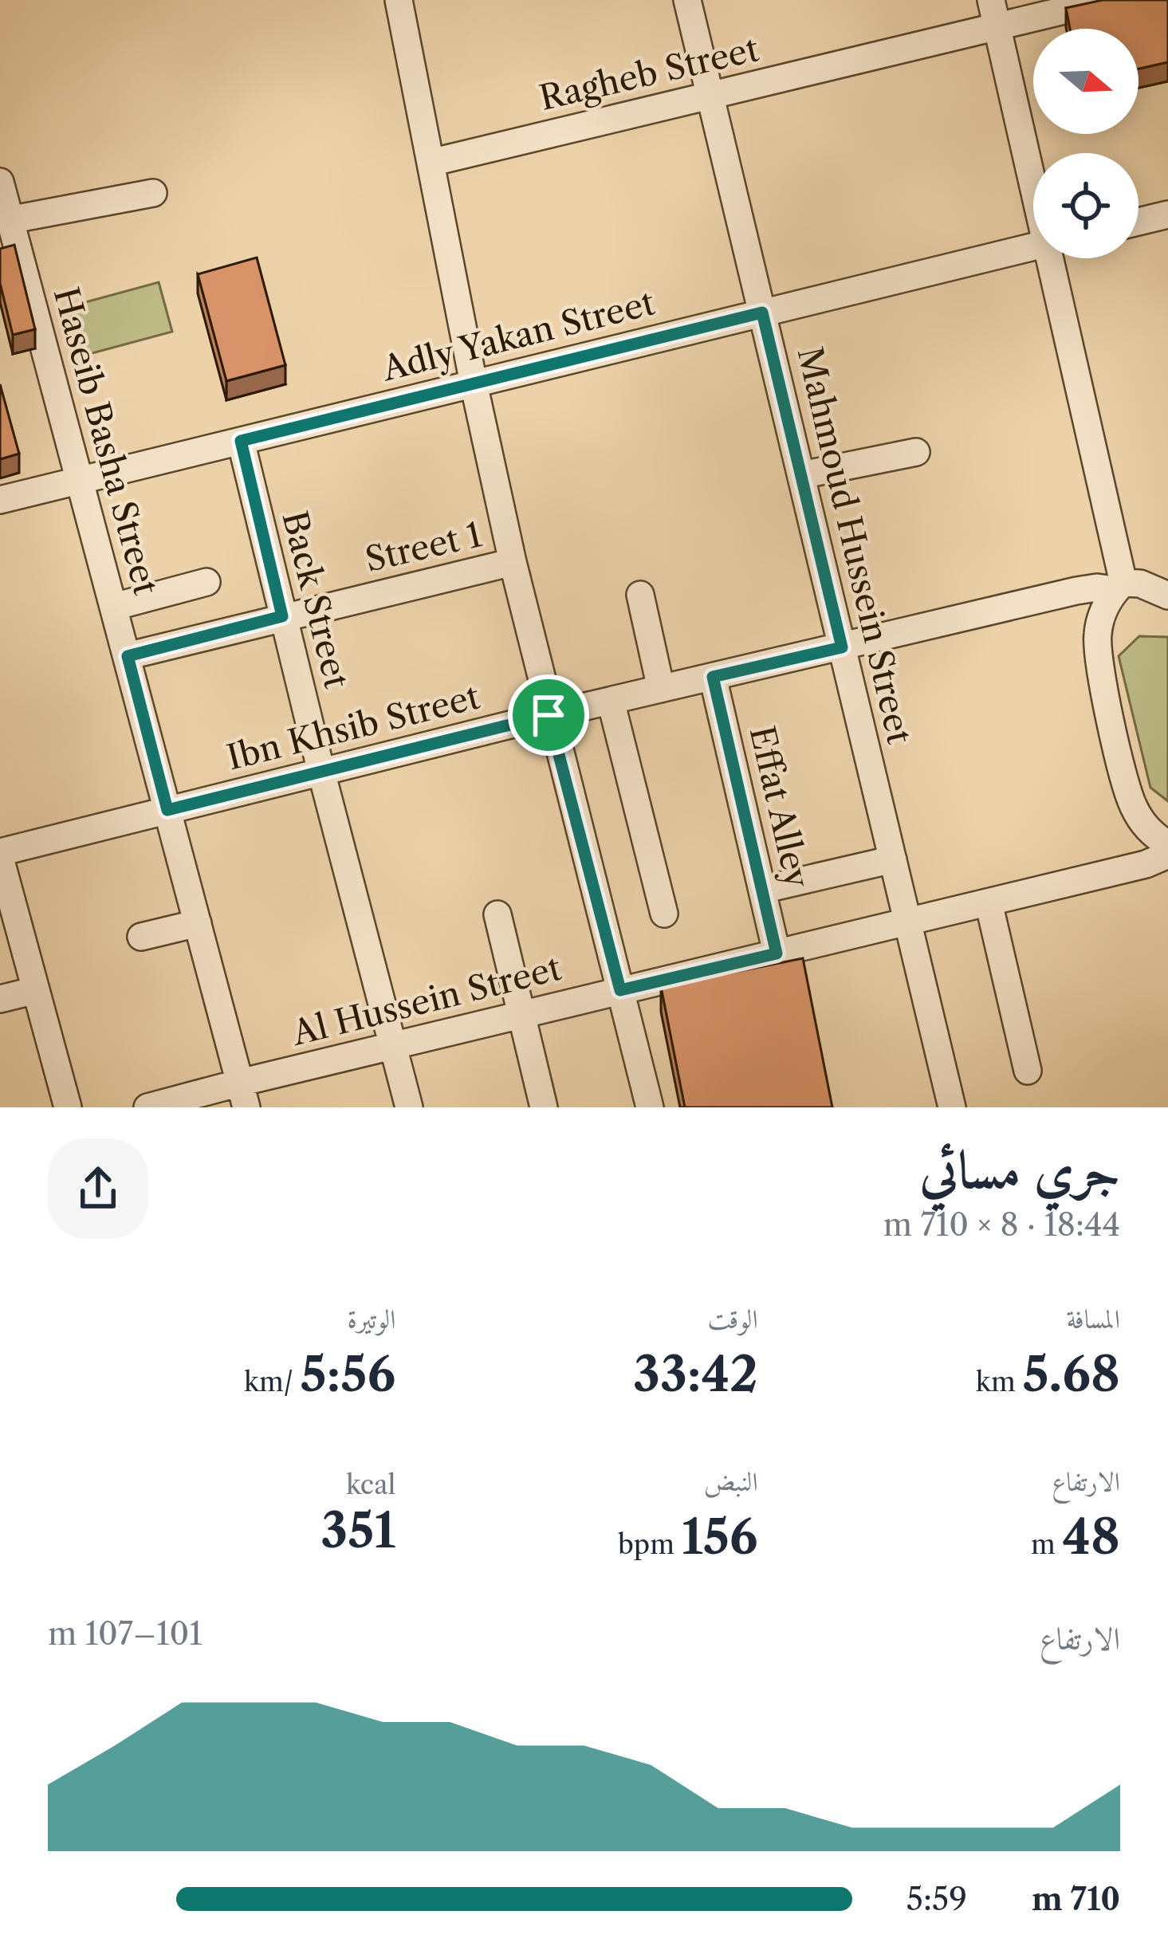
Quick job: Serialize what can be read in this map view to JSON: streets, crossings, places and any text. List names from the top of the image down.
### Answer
{
  "streets": {
    "street": [
      "Ragheb Street",
      "Adly Yakan Street",
      "Haseib Basha Street",
      "Mahmoud Hussein Street",
      "Street 1",
      "Back Street",
      "Ibn Khsib Street",
      "Effat Alley",
      "Al Hussein Street"
    ]
  },
  "crossings": [
    ["Ragheb Street", "Mahmoud Hussein Street"],
    ["Adly Yakan Street", "Haseib Basha Street"],
    ["Adly Yakan Street", "Mahmoud Hussein Street"],
    ["Adly Yakan Street", "Back Street"],
    ["Haseib Basha Street", "Street 1"],
    ["Haseib Basha Street", "Ibn Khsib Street"],
    ["Haseib Basha Street", "Al Hussein Street"],
    ["Mahmoud Hussein Street", "Ibn Khsib Street"],
    ["Mahmoud Hussein Street", "Al Hussein Street"],
    ["Street 1", "Back Street"],
    ["Back Street", "Ibn Khsib Street"],
    ["Back Street", "Al Hussein Street"],
    ["Ibn Khsib Street", "Effat Alley"],
    ["Effat Alley", "Al Hussein Street"]
  ],
  "north": "right",
  "page": {
    "heading": ["جري مسائي", "18:44 · 8 × 710 m"],
    "stats": [
      ["المسافة", "5.68 km"],
      ["الوقت", "33:42"],
      ["الوتيرة", "5:56 /km"],
      ["الارتفاع", "48 m"],
      ["النبض", "156 bpm"],
      ["kcal", "351"]
    ],
    "chart": ["الارتفاع", "101–107 m"],
    "list": [
      {
        "name": "710 m",
        "note": "5:59"
      }
    ]
  }
}
